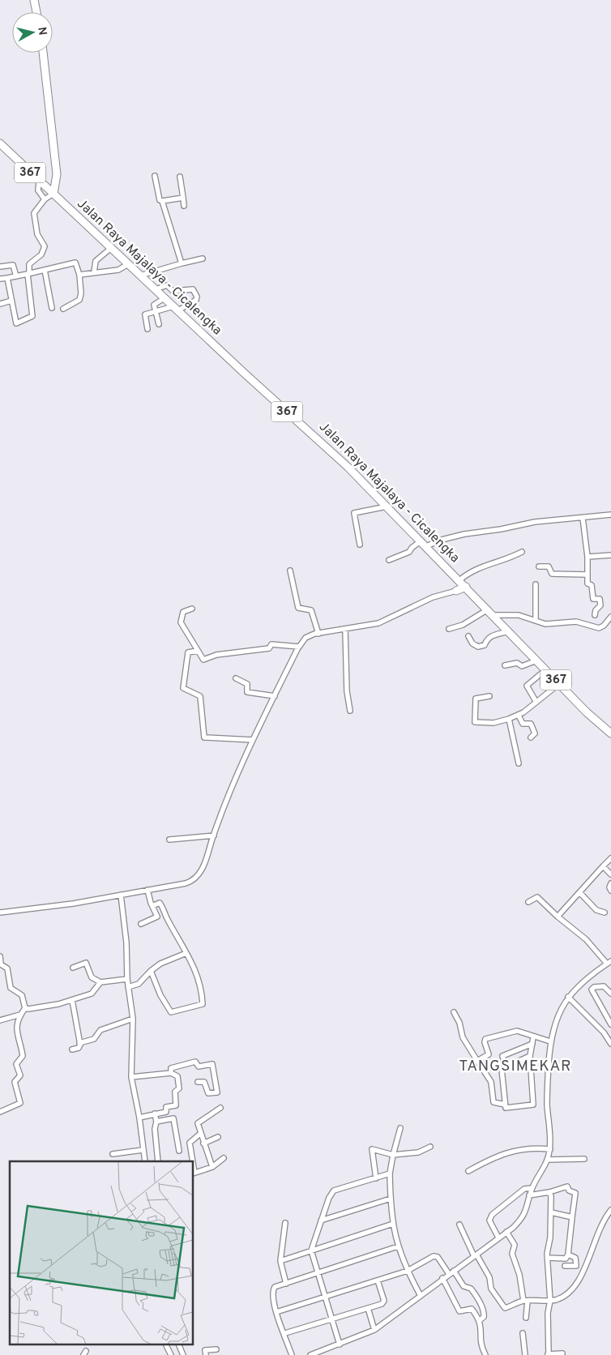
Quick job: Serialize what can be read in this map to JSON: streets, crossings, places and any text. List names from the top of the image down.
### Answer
{
  "streets": {
    "main road": ["367", "Jalan Raya Majalaya - Cicalengka"]
  },
  "districts": ["TANGSIMEKAR"],
  "north": "right"
}
